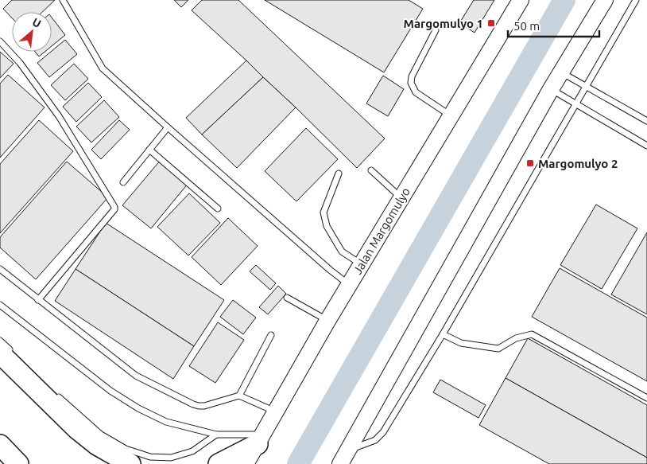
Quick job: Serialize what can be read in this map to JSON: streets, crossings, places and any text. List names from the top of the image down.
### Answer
{
  "streets": {
    "main road": ["Jalan Margomulyo"]
  },
  "places": {
    "transit": ["Margomulyo 1", "Margomulyo 2"]
  },
  "scale_bar": "50 m",
  "north": "top right"
}
